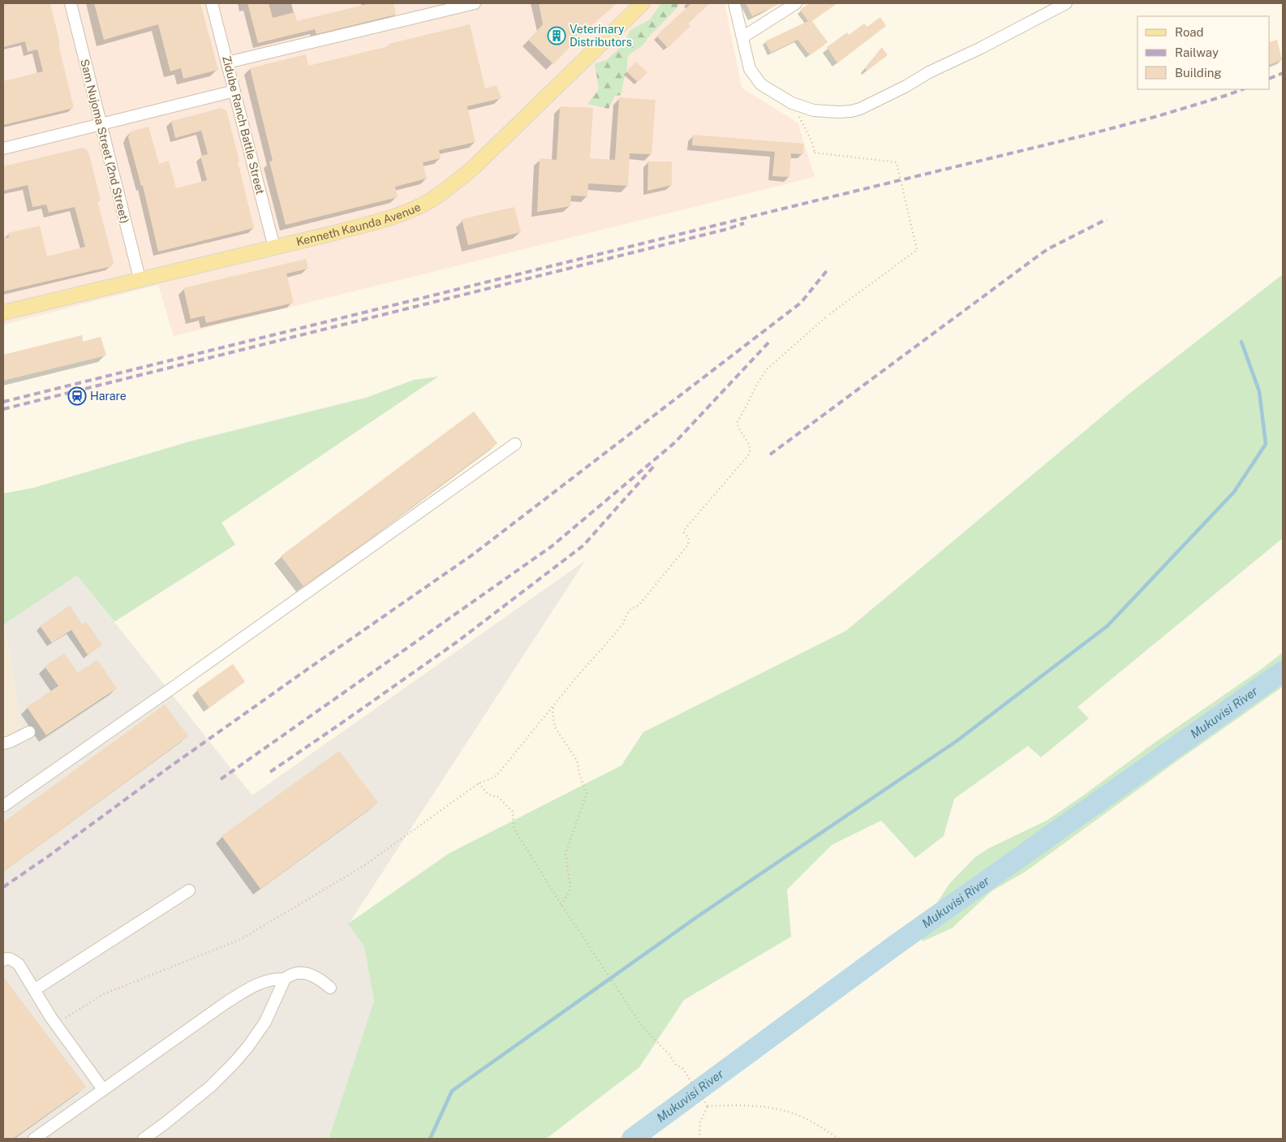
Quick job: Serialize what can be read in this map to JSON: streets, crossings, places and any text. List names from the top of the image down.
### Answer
{
  "streets": {
    "main road": ["Kenneth Kaunda Avenue"],
    "street": ["Zidube Ranch Battle Street", "Sam Nujoma Street (2nd Street)"]
  },
  "crossings": [
    ["Zidube Ranch Battle Street", "Kenneth Kaunda Avenue"],
    ["Sam Nujoma Street (2nd Street)", "Kenneth Kaunda Avenue"]
  ],
  "water": ["Mukuvisi River"],
  "places": {
    "building": ["Veterinary Distributors"],
    "station": ["Harare"]
  },
  "legend": ["Road", "Railway", "Building"]
}
